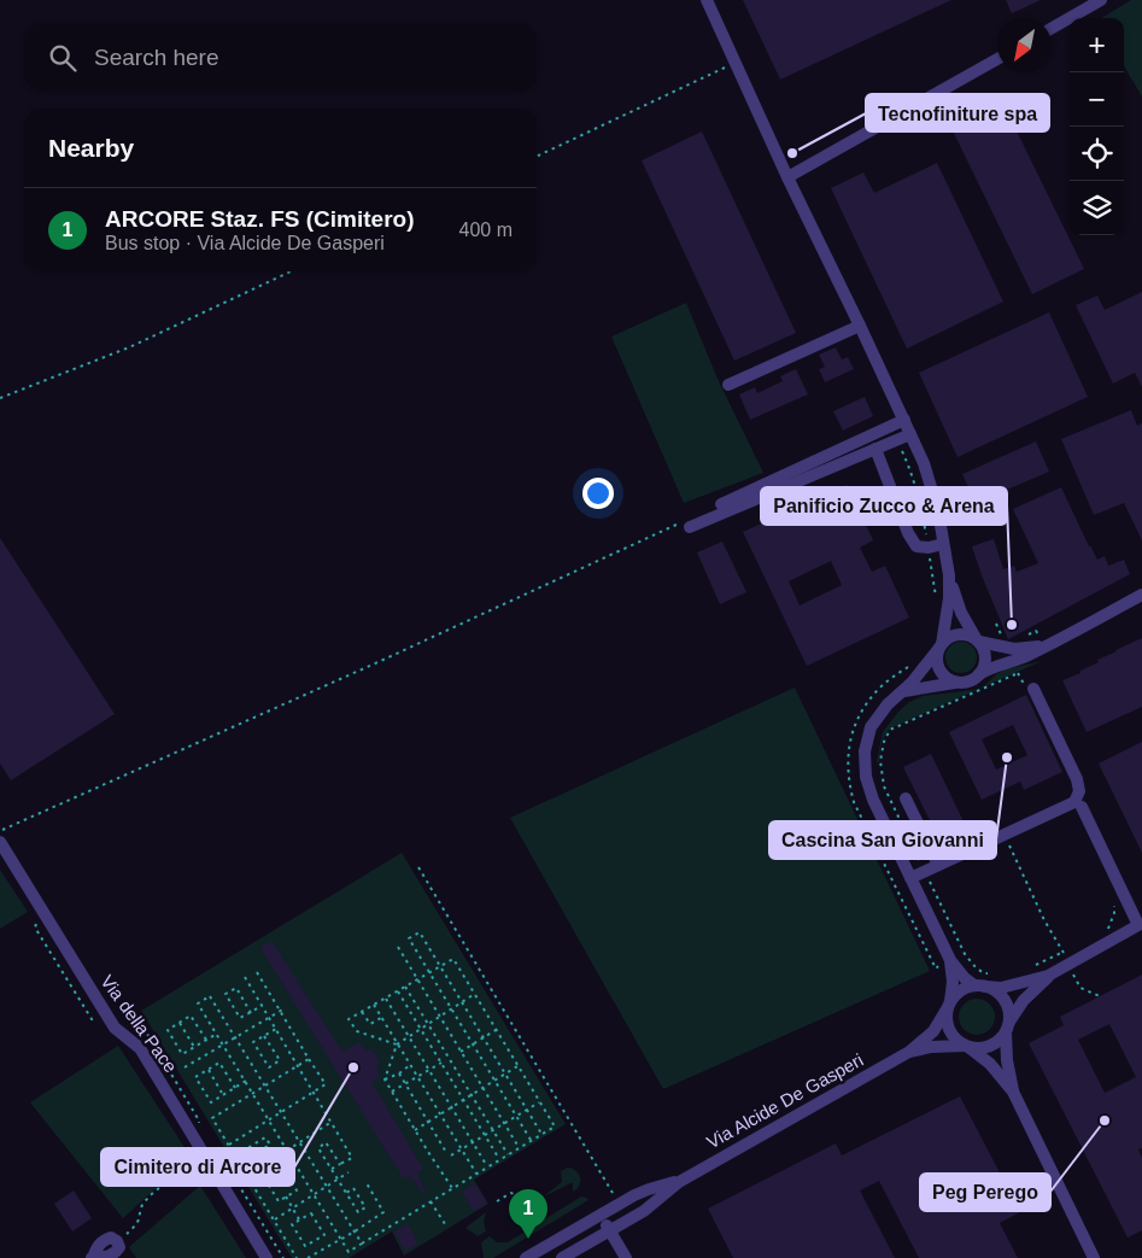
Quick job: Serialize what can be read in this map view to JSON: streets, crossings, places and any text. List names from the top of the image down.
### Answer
{
  "streets": {
    "street": ["Via della Pace", "Via Alcide De Gasperi"]
  },
  "places": [
    "Tecnofiniture spa",
    "Panificio Zucco & Arena",
    "Cascina San Giovanni",
    "Cimitero di Arcore",
    "Peg Perego"
  ],
  "north": "bottom left",
  "page": {
    "map_buttons": ["+", "−"],
    "search": "Search here",
    "heading": "Nearby",
    "list": [
      {
        "mark": "1",
        "name": "ARCORE Staz. FS (Cimitero)",
        "note": "Bus stop · Via Alcide De Gasperi",
        "value": "400 m"
      }
    ],
    "pins": "1"
  }
}
